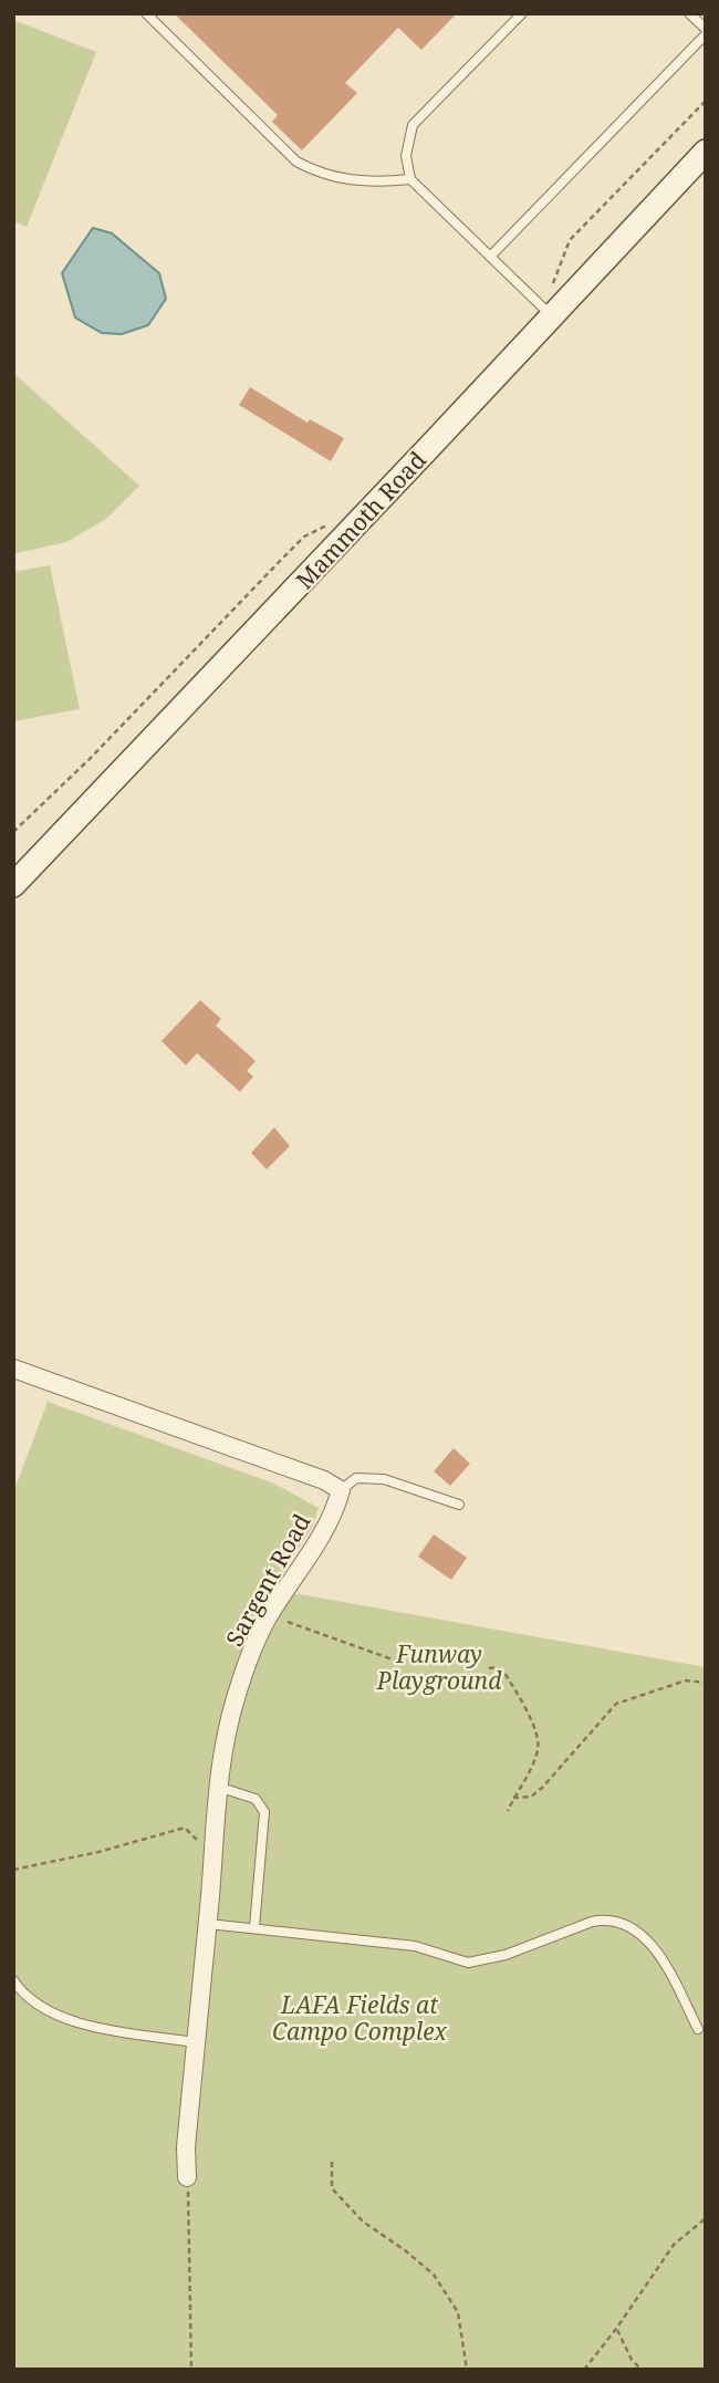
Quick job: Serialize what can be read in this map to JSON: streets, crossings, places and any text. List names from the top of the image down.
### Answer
{
  "streets": {
    "main road": ["Mammoth Road"],
    "street": ["Sargent Road"]
  },
  "parks": ["Funway Playground", "LAFA Fields at Campo Complex"]
}
